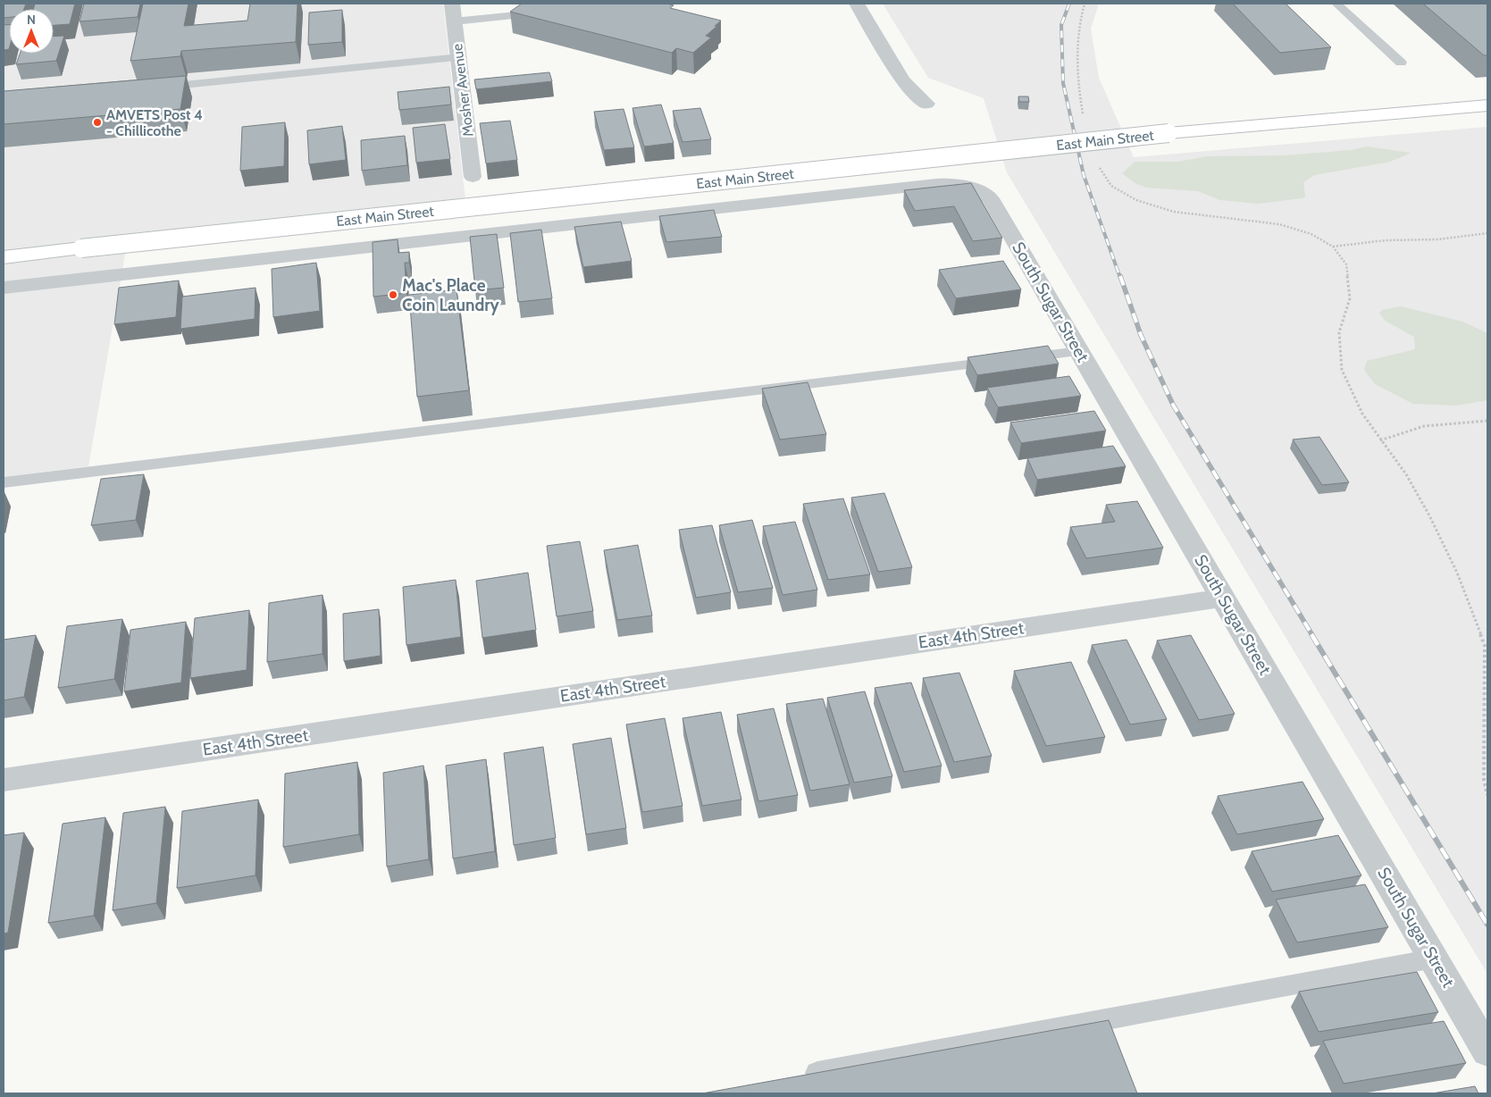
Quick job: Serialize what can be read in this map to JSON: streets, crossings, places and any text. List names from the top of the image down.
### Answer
{
  "streets": {
    "main road": ["East Main Street"],
    "street": ["Mosher Avenue", "South Sugar Street", "East 4th Street"]
  },
  "crossings": [
    ["East Main Street", "South Sugar Street"],
    ["South Sugar Street", "East 4th Street"]
  ],
  "places": ["AMVETS Post 4 - Chillicothe", "Mac's Place Coin Laundry"],
  "north": "top"
}
